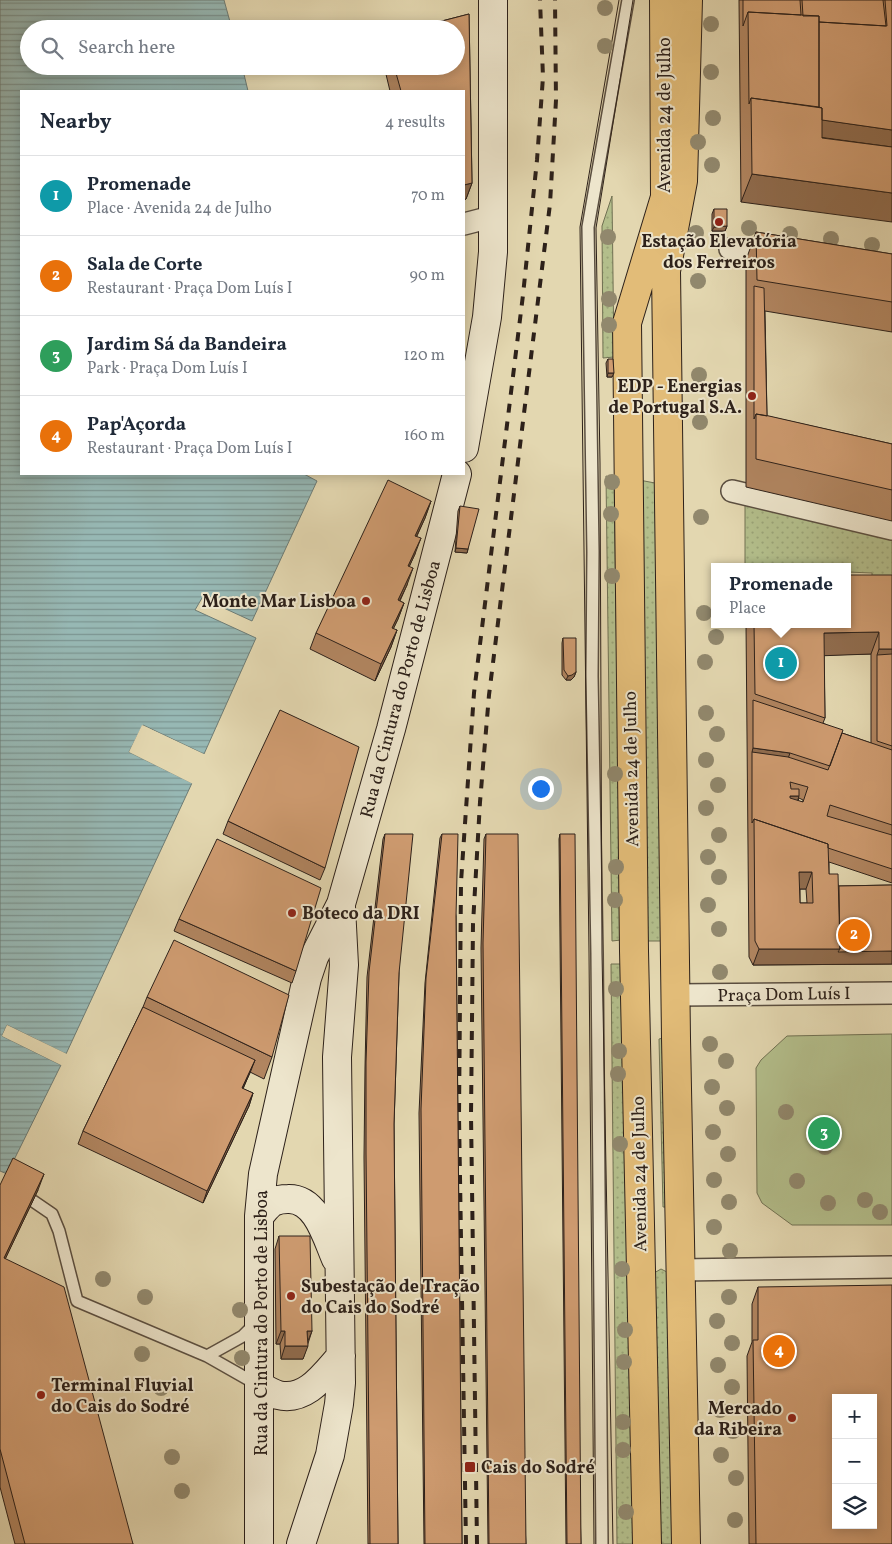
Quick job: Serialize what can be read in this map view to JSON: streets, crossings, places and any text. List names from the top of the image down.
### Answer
{
  "streets": {
    "main road": ["Avenida 24 de Julho"],
    "street": ["Rua da Cintura do Porto de Lisboa", "Praça Dom Luís I"]
  },
  "crossings": [
    ["Avenida 24 de Julho", "Praça Dom Luís I"]
  ],
  "places": {
    "other": [
      "Estação Elevatória dos Ferreiros",
      "EDP - Energias de Portugal S.A.",
      "Monte Mar Lisboa",
      "Boteco da DRI",
      "Subestação de Tração do Cais do Sodré",
      "Terminal Fluvial do Cais do Sodré",
      "Mercado da Ribeira"
    ],
    "transit": ["Cais do Sodré"]
  },
  "page": {
    "search": "Search here",
    "heading": ["Nearby", "4 results"],
    "list": [
      {
        "mark": "1",
        "name": "Promenade",
        "note": "Place · Avenida 24 de Julho",
        "value": "70 m"
      },
      {
        "mark": "2",
        "name": "Sala de Corte",
        "note": "Restaurant · Praça Dom Luís I",
        "value": "90 m"
      },
      {
        "mark": "3",
        "name": "Jardim Sá da Bandeira",
        "note": "Park · Praça Dom Luís I",
        "value": "120 m"
      },
      {
        "mark": "4",
        "name": "Pap'Açorda",
        "note": "Restaurant · Praça Dom Luís I",
        "value": "160 m"
      }
    ],
    "popup": ["Promenade", "Place"],
    "pins": [
      "1",
      "2",
      "3",
      "4"
    ],
    "map_buttons": ["+", "−"]
  }
}
